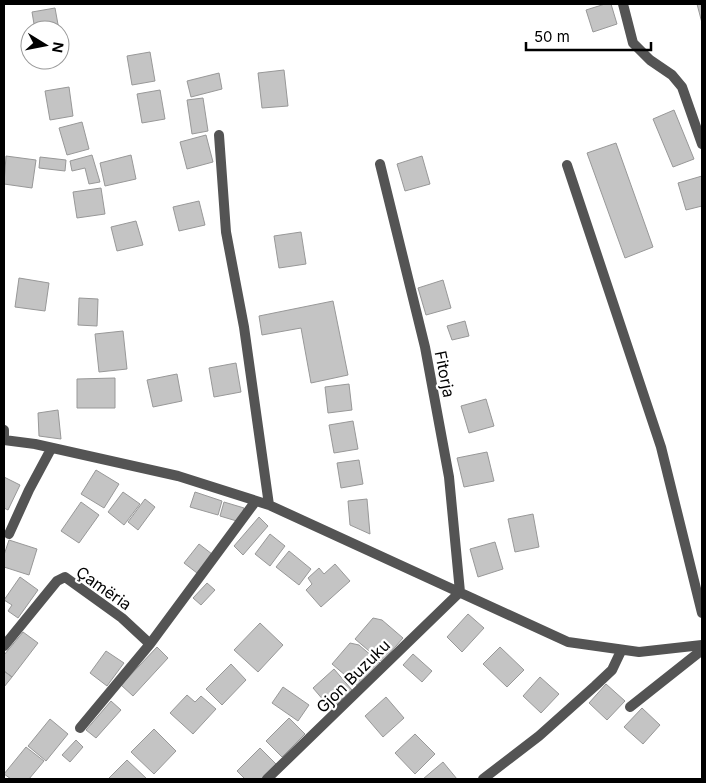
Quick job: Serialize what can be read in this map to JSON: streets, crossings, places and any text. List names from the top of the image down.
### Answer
{
  "streets": {
    "street": ["Fitorja", "Çamëria", "Gjon Buzuku"]
  },
  "crossings": [
    ["Fitorja", "Gjon Buzuku"]
  ],
  "scale_bar": "50 m",
  "north": "right"
}
